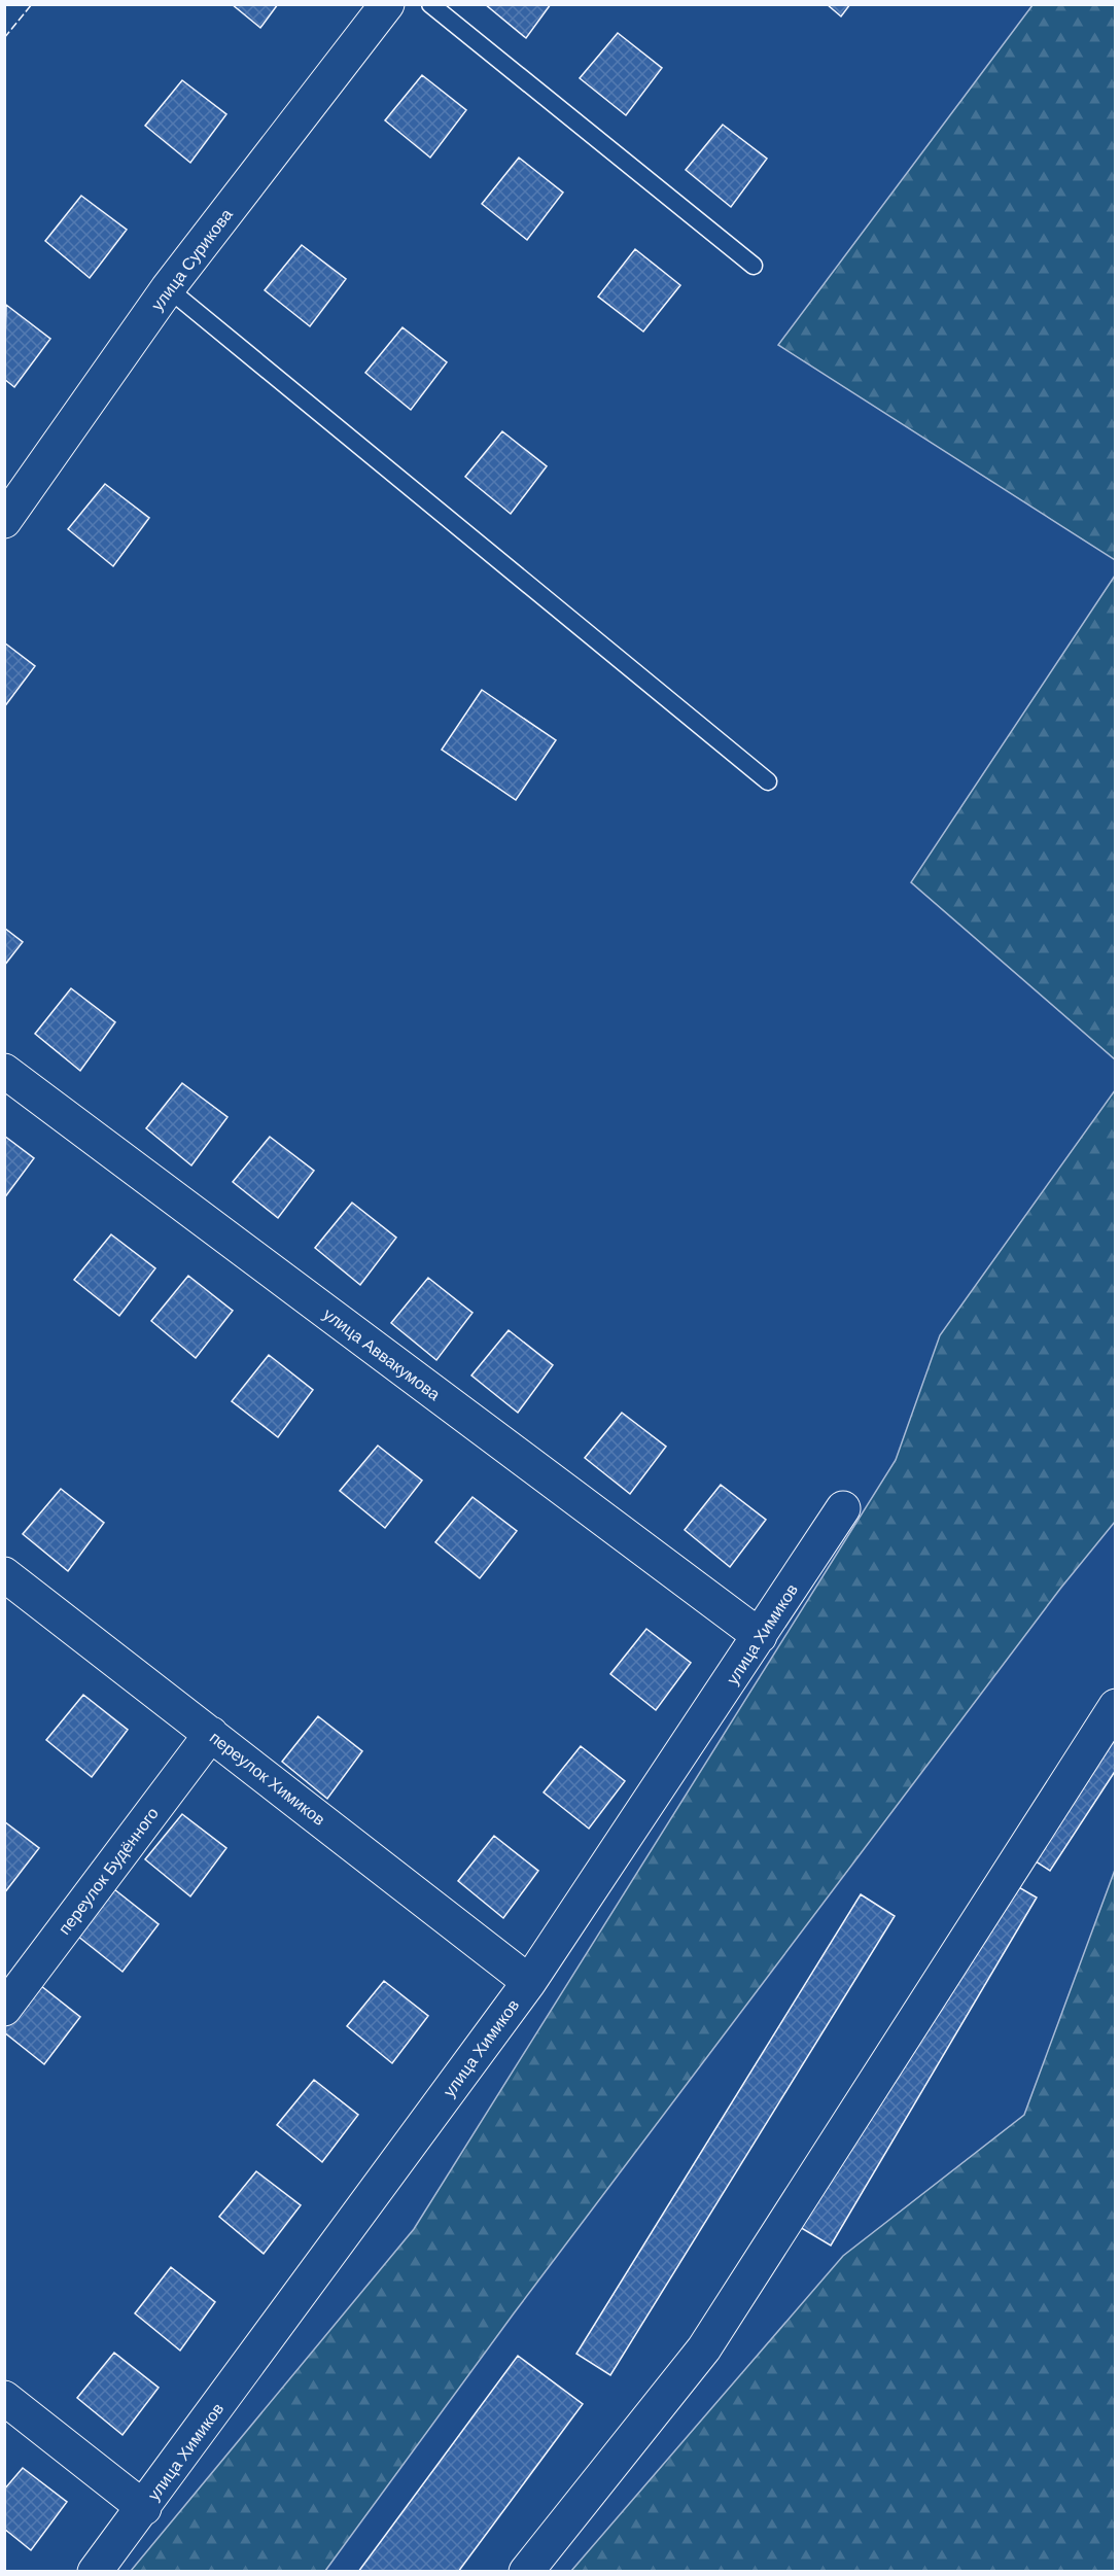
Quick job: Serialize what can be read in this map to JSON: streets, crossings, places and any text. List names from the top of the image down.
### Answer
{
  "streets": {
    "street": [
      "улица Сурикова",
      "улица Аввакумова",
      "улица Химиков",
      "переулок Химиков",
      "переулок Будённого"
    ]
  },
  "crossings": [
    ["улица Аввакумова", "улица Химиков"],
    ["улица Химиков", "переулок Химиков"],
    ["переулок Химиков", "переулок Будённого"]
  ]
}
